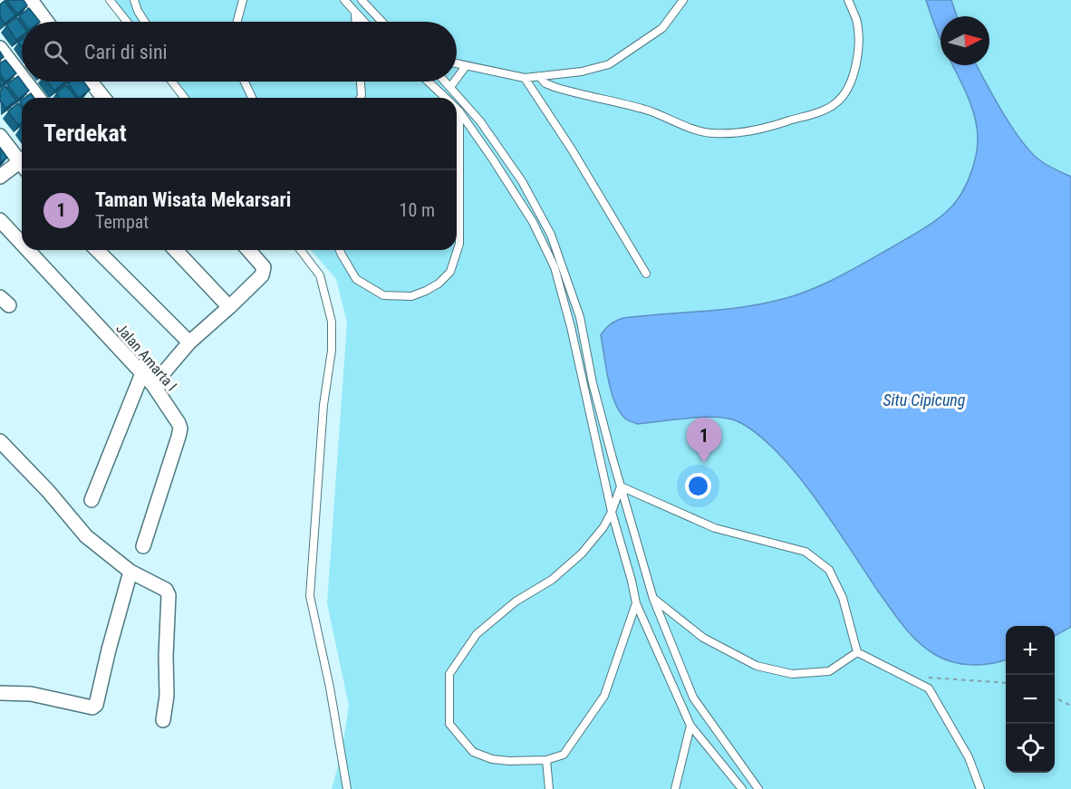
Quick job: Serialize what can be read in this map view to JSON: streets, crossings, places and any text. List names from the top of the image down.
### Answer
{
  "streets": {
    "street": ["Jalan Amarta I"]
  },
  "water": ["Situ Cipicung"],
  "north": "right",
  "page": {
    "search": "Cari di sini",
    "heading": "Terdekat",
    "list": [
      {
        "mark": "1",
        "name": "Taman Wisata Mekarsari",
        "note": "Tempat",
        "value": "10 m"
      }
    ],
    "pins": "1",
    "map_buttons": ["+", "−"]
  }
}
